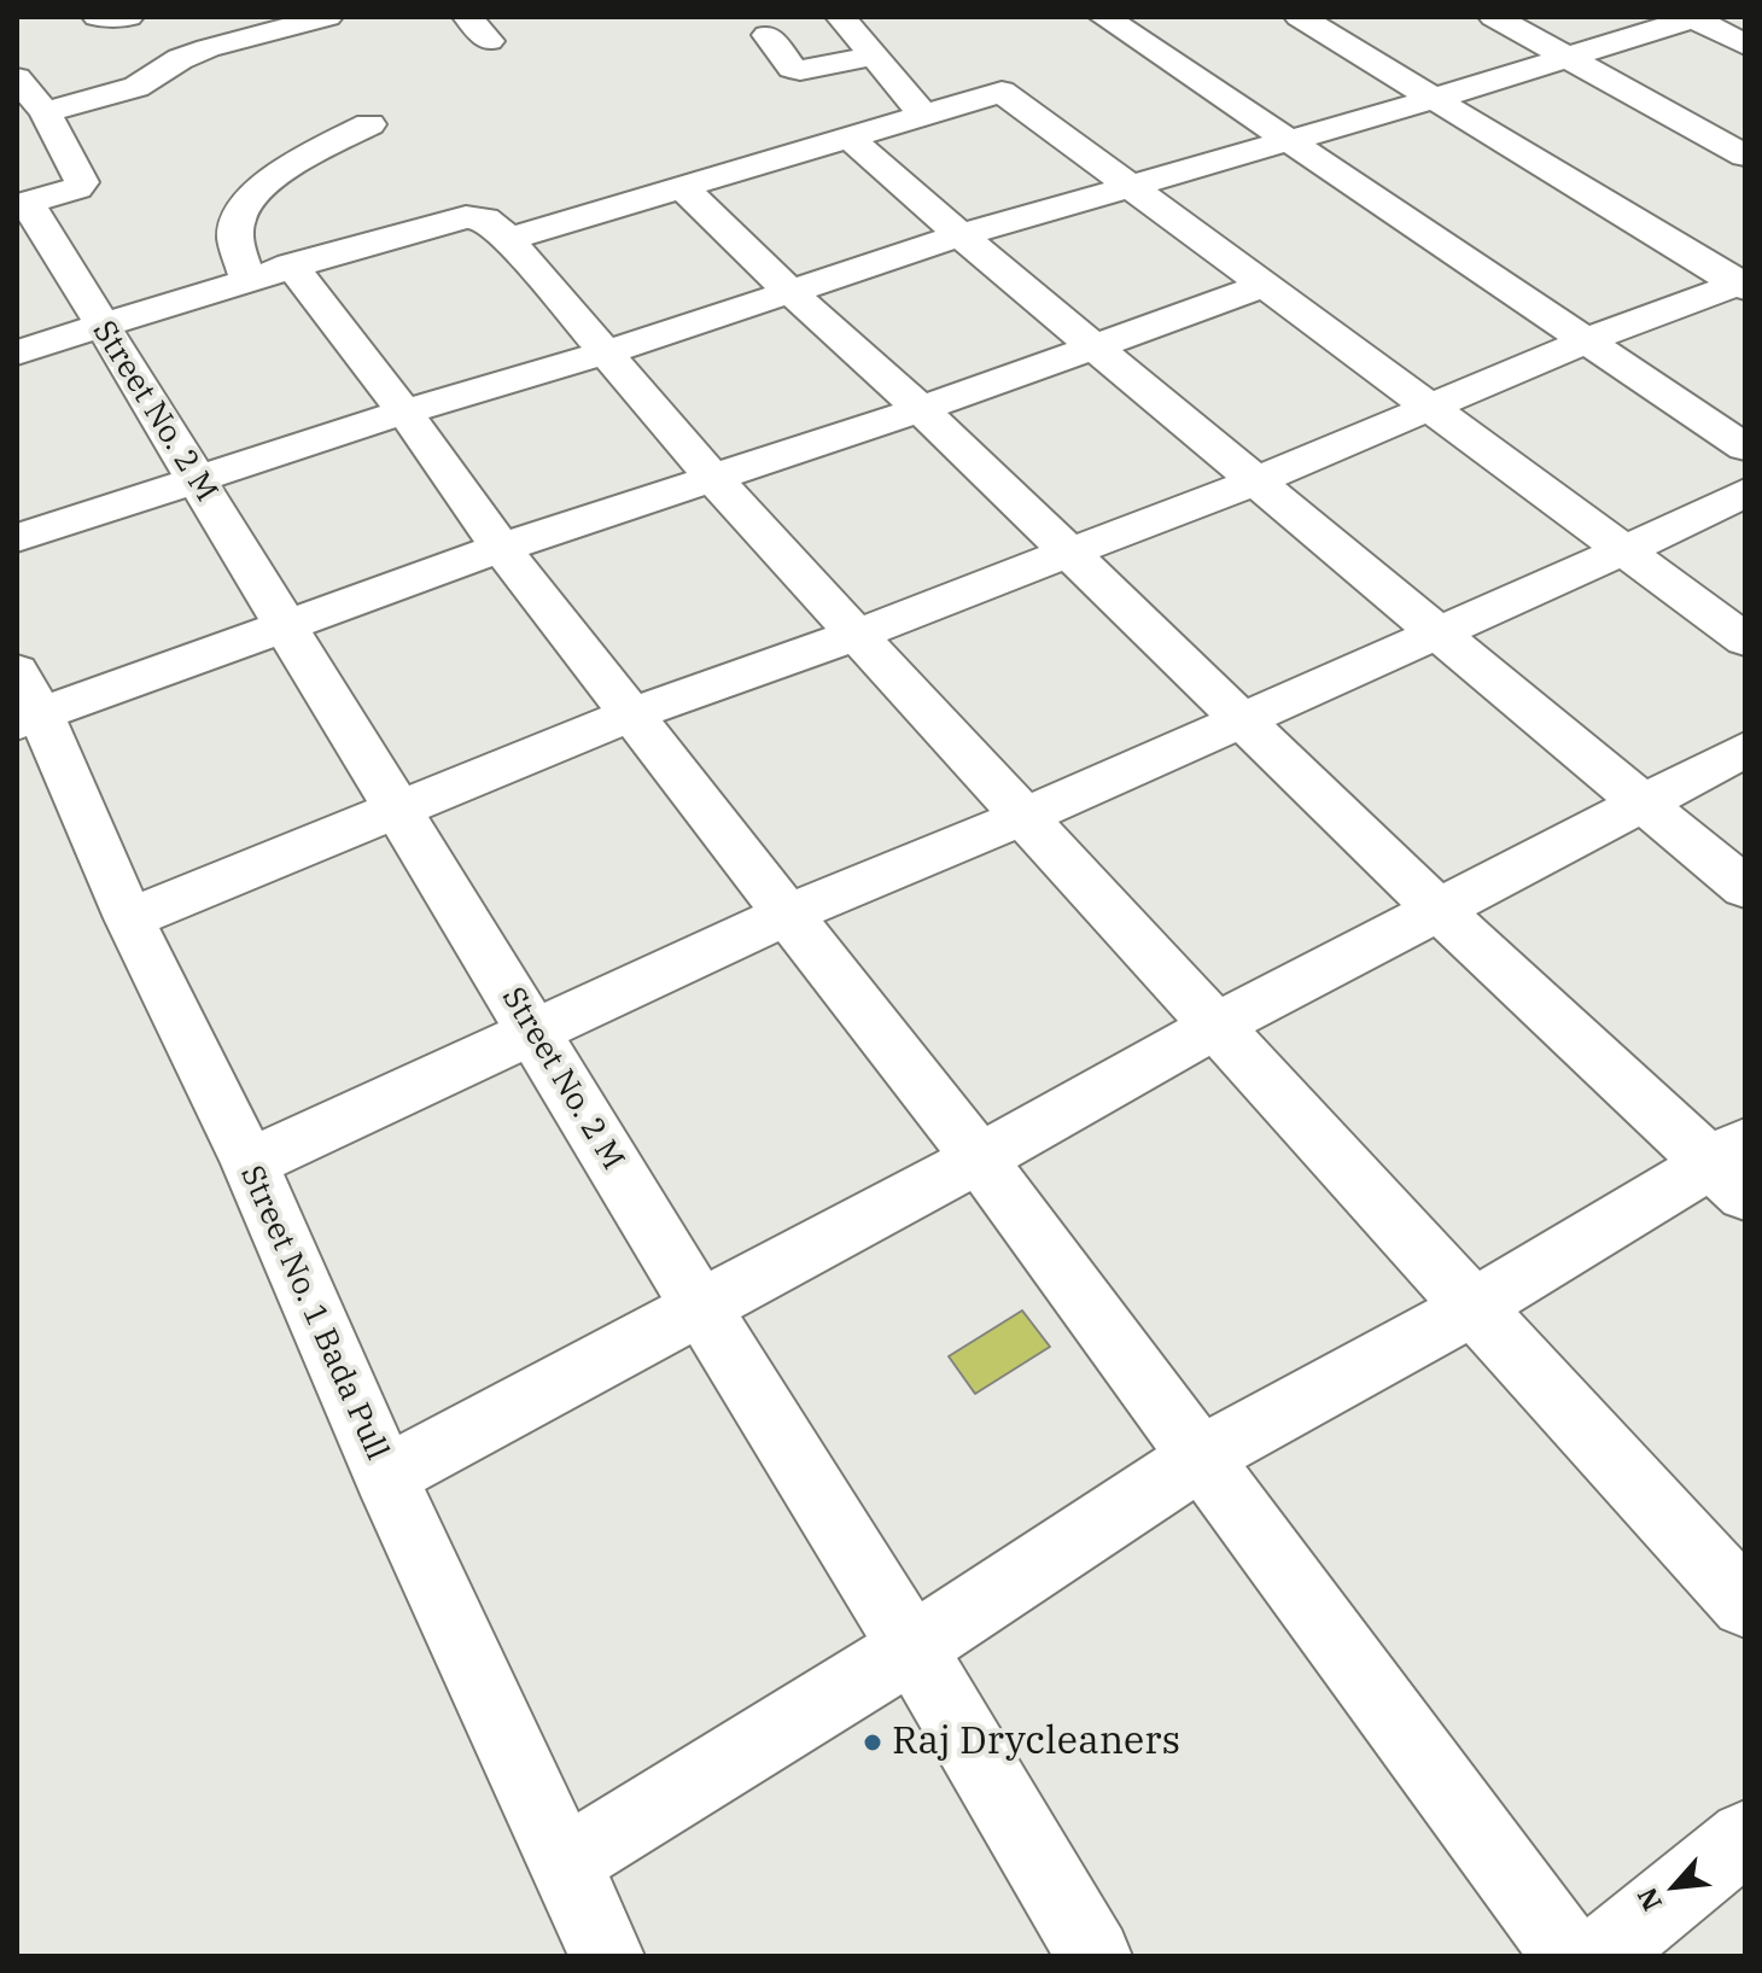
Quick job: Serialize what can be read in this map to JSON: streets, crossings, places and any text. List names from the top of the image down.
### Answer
{
  "streets": {
    "street": ["Street No. 2 M", "Street No. 1 Bada Pull"]
  },
  "places": ["Raj Drycleaners"],
  "north": "bottom left"
}
